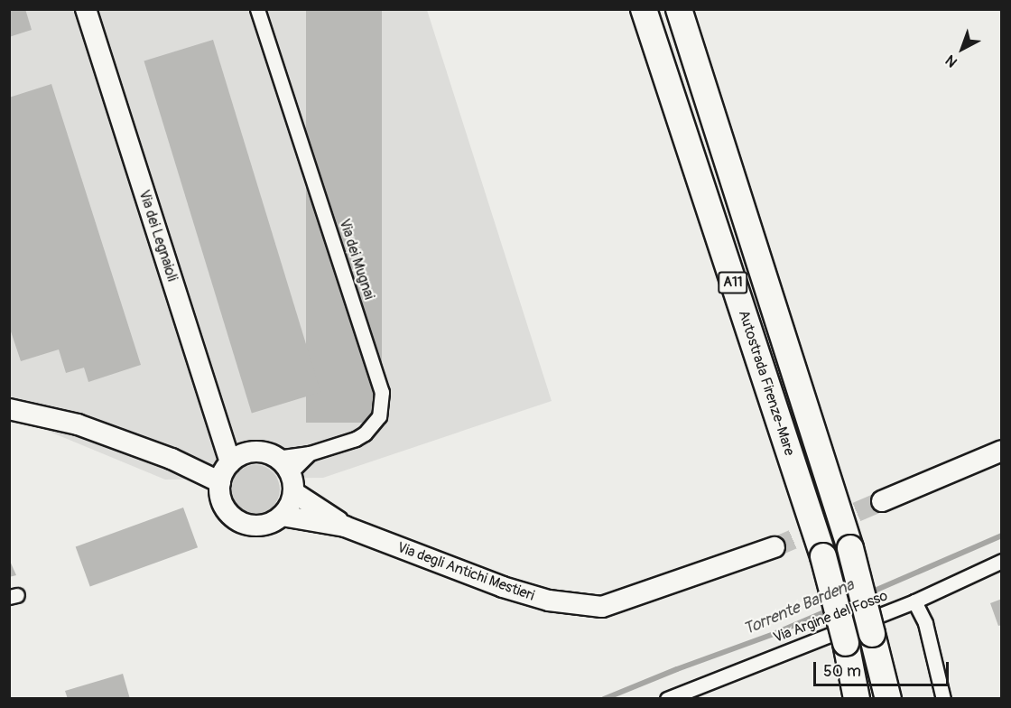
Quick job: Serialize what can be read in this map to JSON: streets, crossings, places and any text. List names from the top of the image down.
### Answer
{
  "streets": {
    "highway": ["A11", "Autostrada Firenze-Mare"],
    "street": [
      "Via dei Legnaioli",
      "Via dei Mugnai",
      "Via degli Antichi Mestieri",
      "Via Argine del Fosso"
    ]
  },
  "crossings": [
    ["Via dei Legnaioli", "Via dei Mugnai"],
    ["Via dei Legnaioli", "Via degli Antichi Mestieri"],
    ["Via dei Mugnai", "Via degli Antichi Mestieri"]
  ],
  "water": ["Torrente Bardena"],
  "scale_bar": "50 m",
  "north": "bottom left"
}
